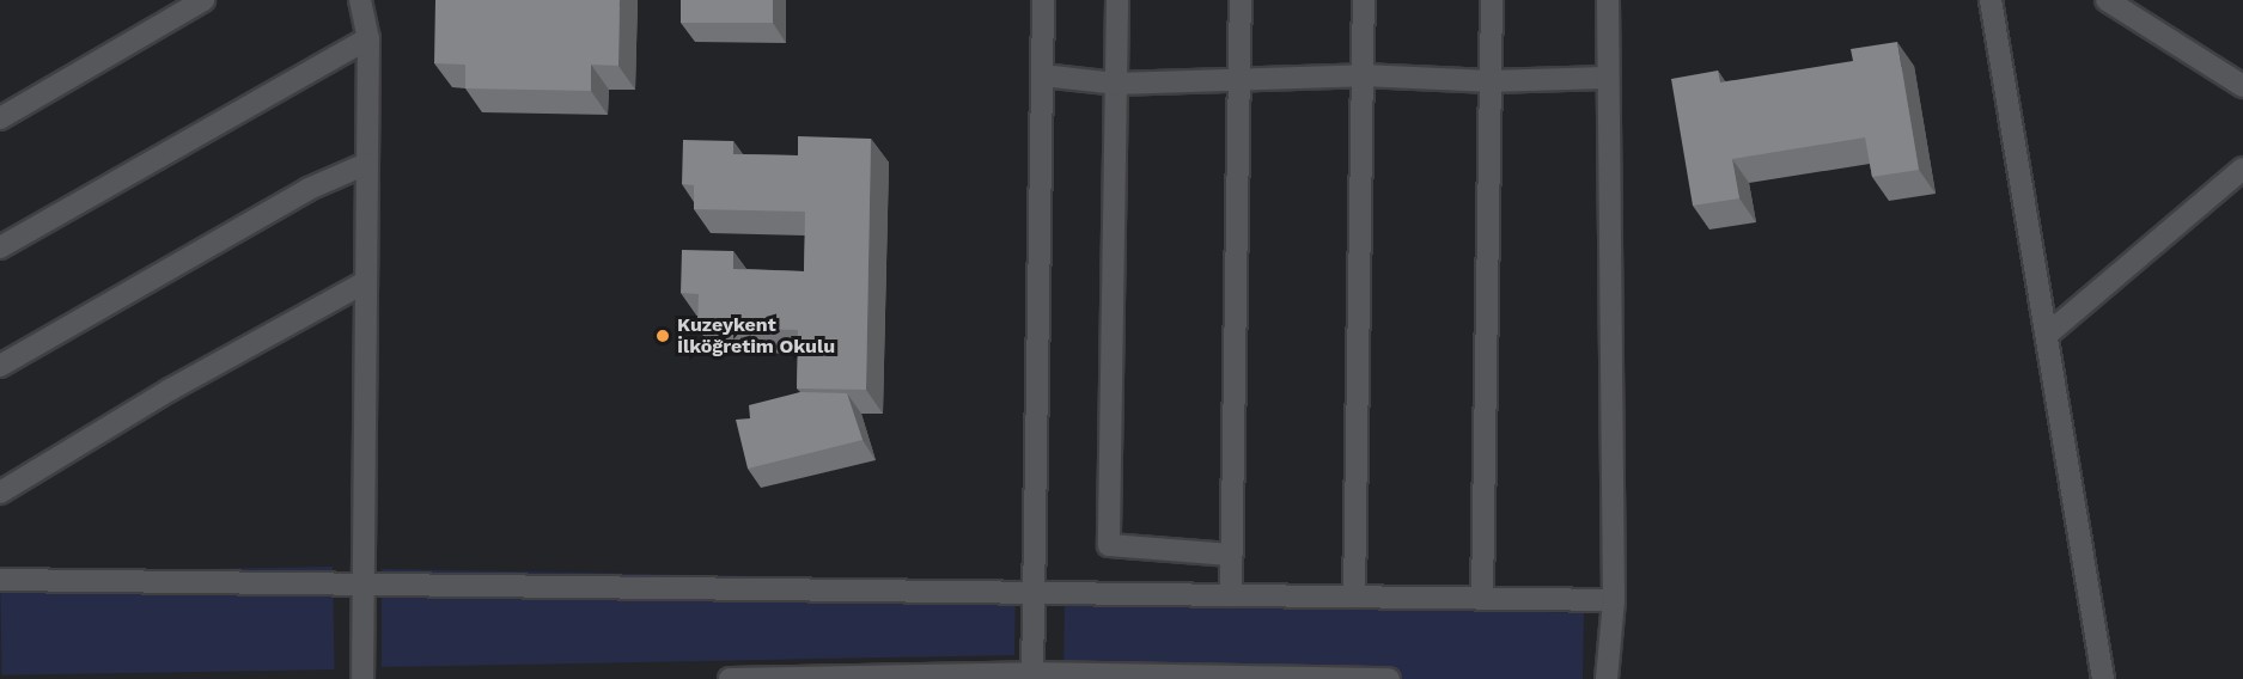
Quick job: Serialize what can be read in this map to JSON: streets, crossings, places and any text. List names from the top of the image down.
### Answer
{
  "places": ["Kuzeykent İlköğretim Okulu"]
}
